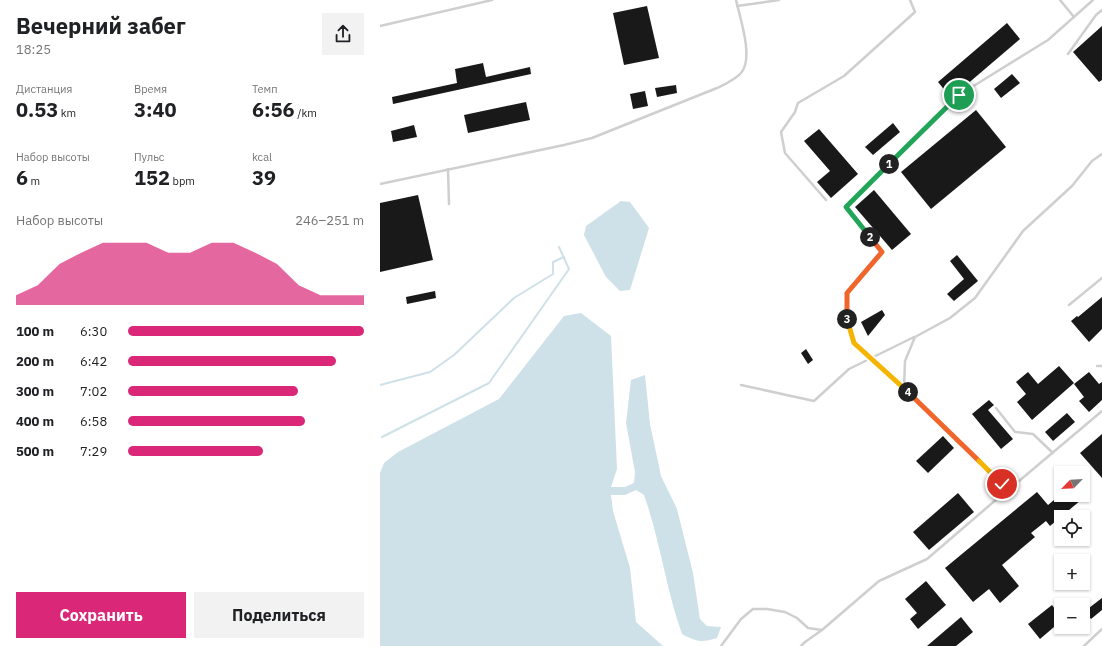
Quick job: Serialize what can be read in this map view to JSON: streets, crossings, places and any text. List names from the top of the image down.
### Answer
{
  "north": "bottom left",
  "page": {
    "heading": ["Вечерний забег", "18:25"],
    "stats": [
      ["Дистанция", "0.53 km"],
      ["Время", "3:40"],
      ["Темп", "6:56 /km"],
      ["Набор высоты", "6 m"],
      ["Пульс", "152 bpm"],
      ["kcal", "39"]
    ],
    "pins": [
      "1",
      "2",
      "3",
      "4"
    ],
    "chart": ["Набор высоты", "246–251 m"],
    "list": [
      {
        "name": "100 m",
        "note": "6:30"
      },
      {
        "name": "200 m",
        "note": "6:42"
      },
      {
        "name": "300 m",
        "note": "7:02"
      },
      {
        "name": "400 m",
        "note": "6:58"
      },
      {
        "name": "500 m",
        "note": "7:29"
      }
    ],
    "map_buttons": ["+", "−"],
    "buttons": ["Сохранить", "Поделиться"]
  }
}
